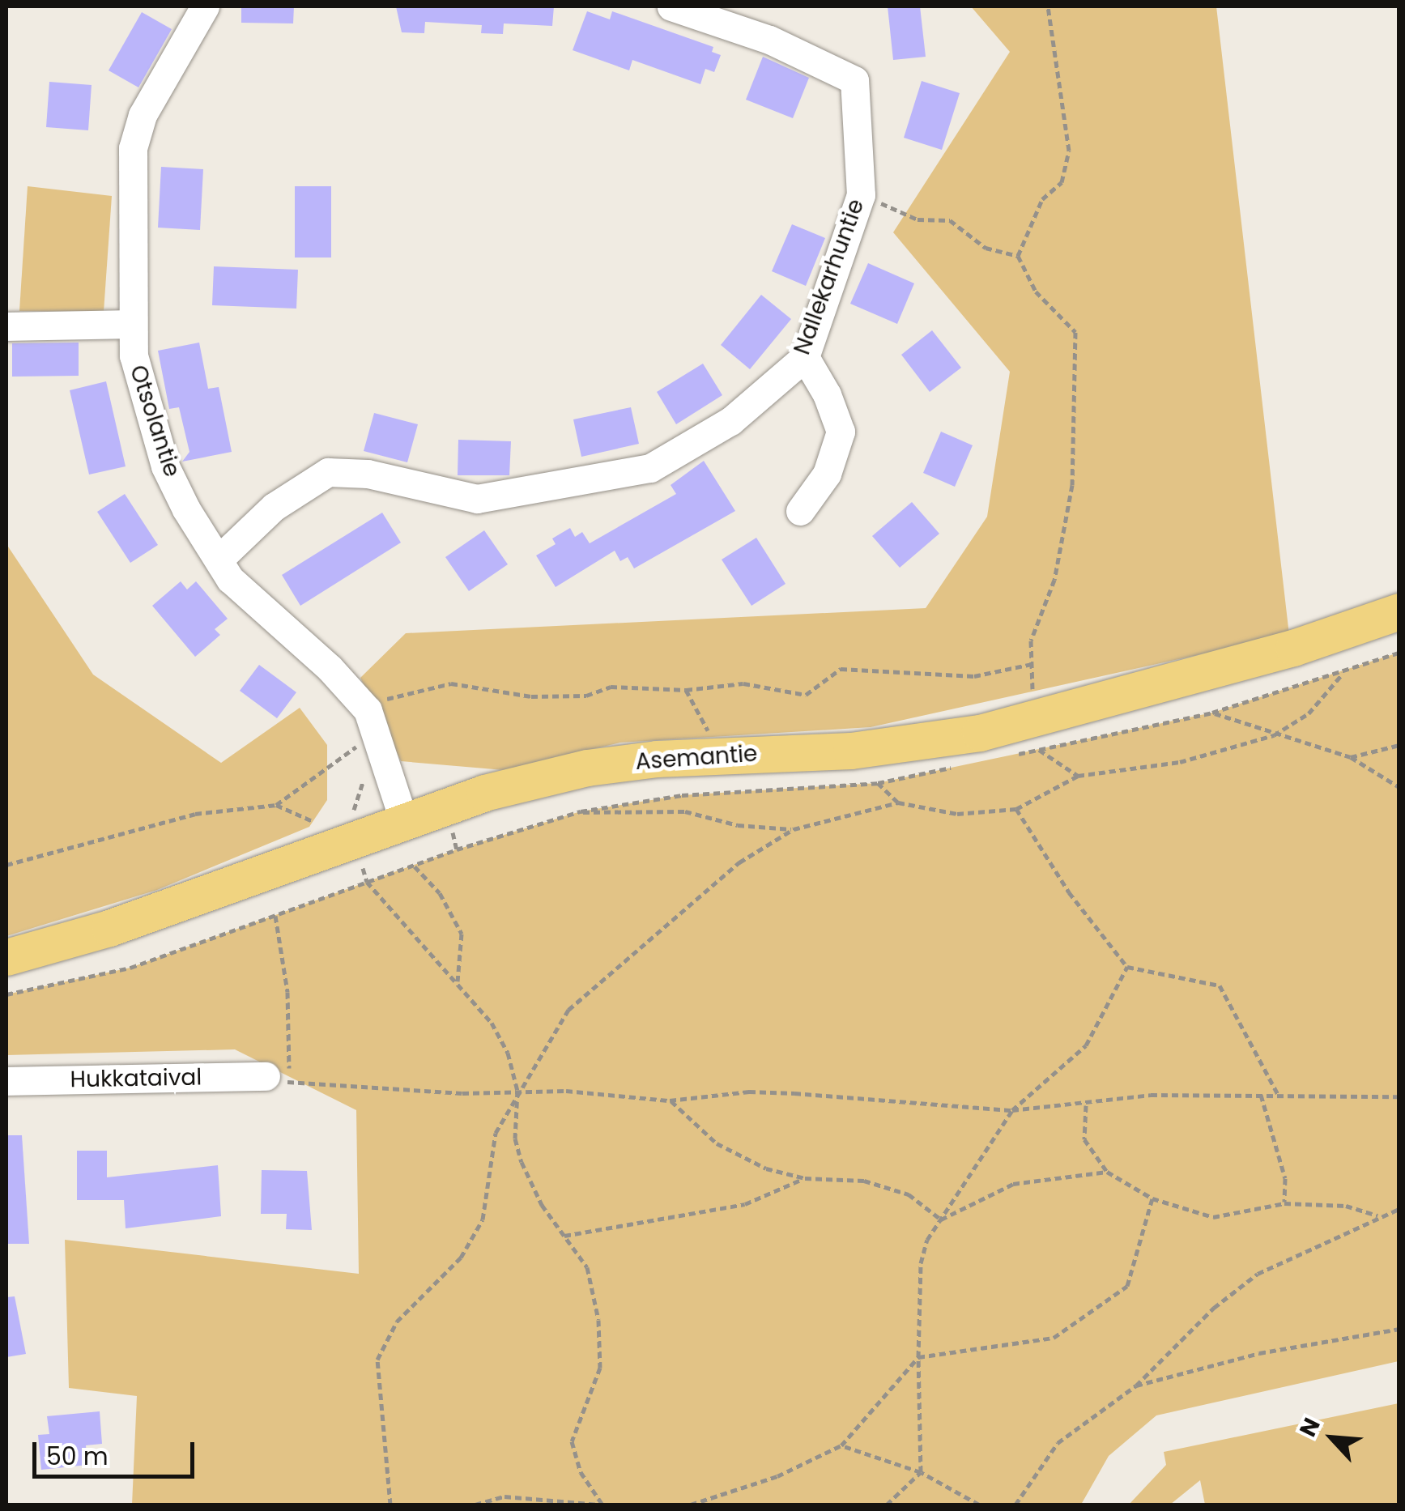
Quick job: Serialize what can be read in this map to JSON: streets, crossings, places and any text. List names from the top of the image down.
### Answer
{
  "streets": {
    "main road": ["Asemantie"],
    "street": ["Nallekarhuntie", "Otsolantie", "Hukkataival"]
  },
  "crossings": [
    ["Nallekarhuntie", "Otsolantie"],
    ["Otsolantie", "Asemantie"]
  ],
  "scale_bar": "50 m",
  "north": "top left"
}
